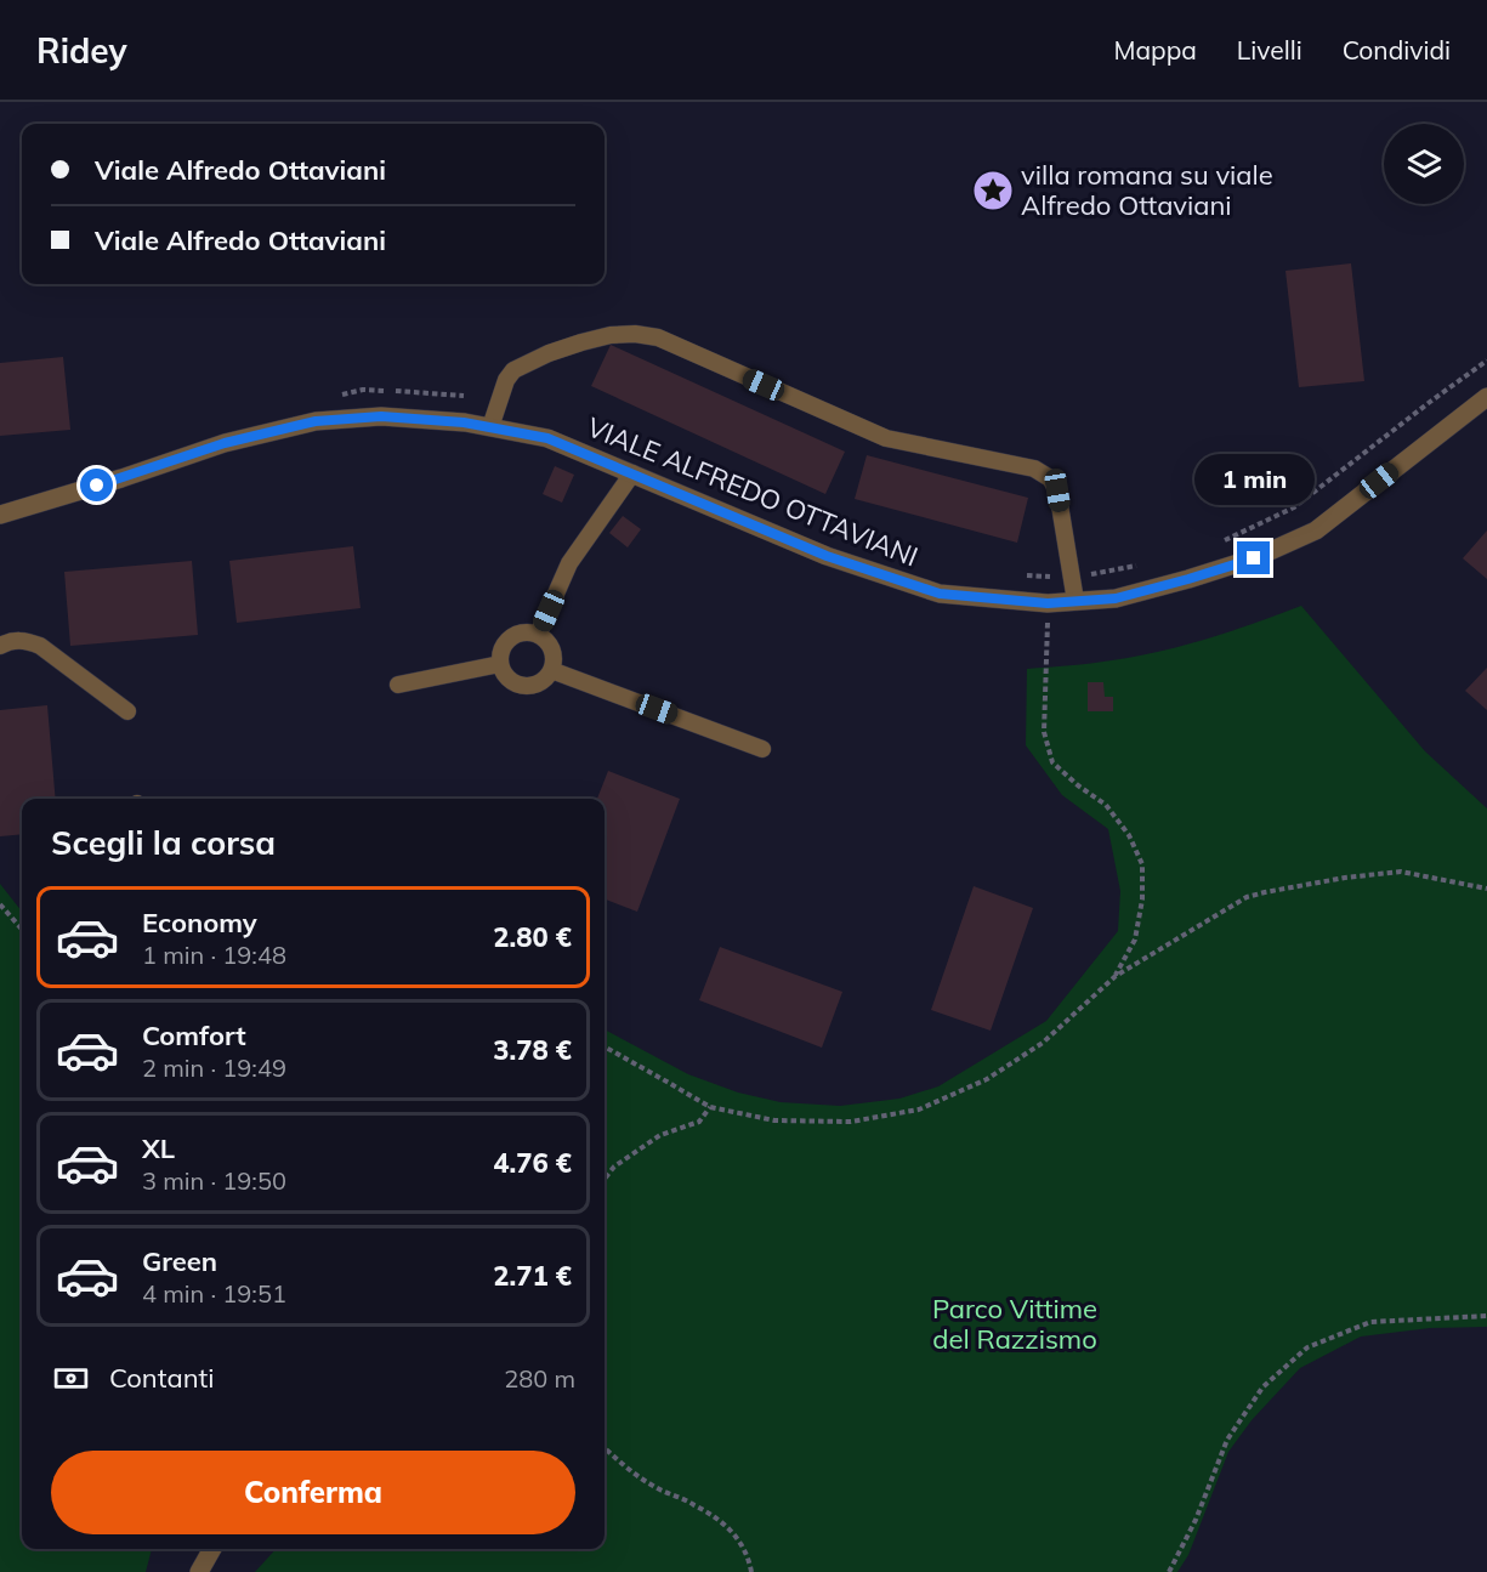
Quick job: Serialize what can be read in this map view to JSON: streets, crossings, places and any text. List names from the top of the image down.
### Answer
{
  "streets": {
    "street": ["VIALE ALFREDO OTTAVIANI"]
  },
  "parks": ["Parco Vittime del Razzismo"],
  "places": {
    "place": ["villa romana su viale Alfredo Ottaviani"]
  },
  "page": {
    "header": "Ridey",
    "nav": ["Mappa", "Livelli", "Condividi"],
    "banner": ["Viale Alfredo Ottaviani", "Viale Alfredo Ottaviani"],
    "bubble": "1 min",
    "heading": "Scegli la corsa",
    "list": [
      {
        "name": "Economy",
        "note": "1 min · 19:48",
        "value": "2.80 €"
      },
      {
        "name": "Comfort",
        "note": "2 min · 19:49",
        "value": "3.78 €"
      },
      {
        "name": "XL",
        "note": "3 min · 19:50",
        "value": "4.76 €"
      },
      {
        "name": "Green",
        "note": "4 min · 19:51",
        "value": "2.71 €"
      }
    ],
    "pay": ["Contanti", "280 m"],
    "buttons": "Conferma"
  }
}
